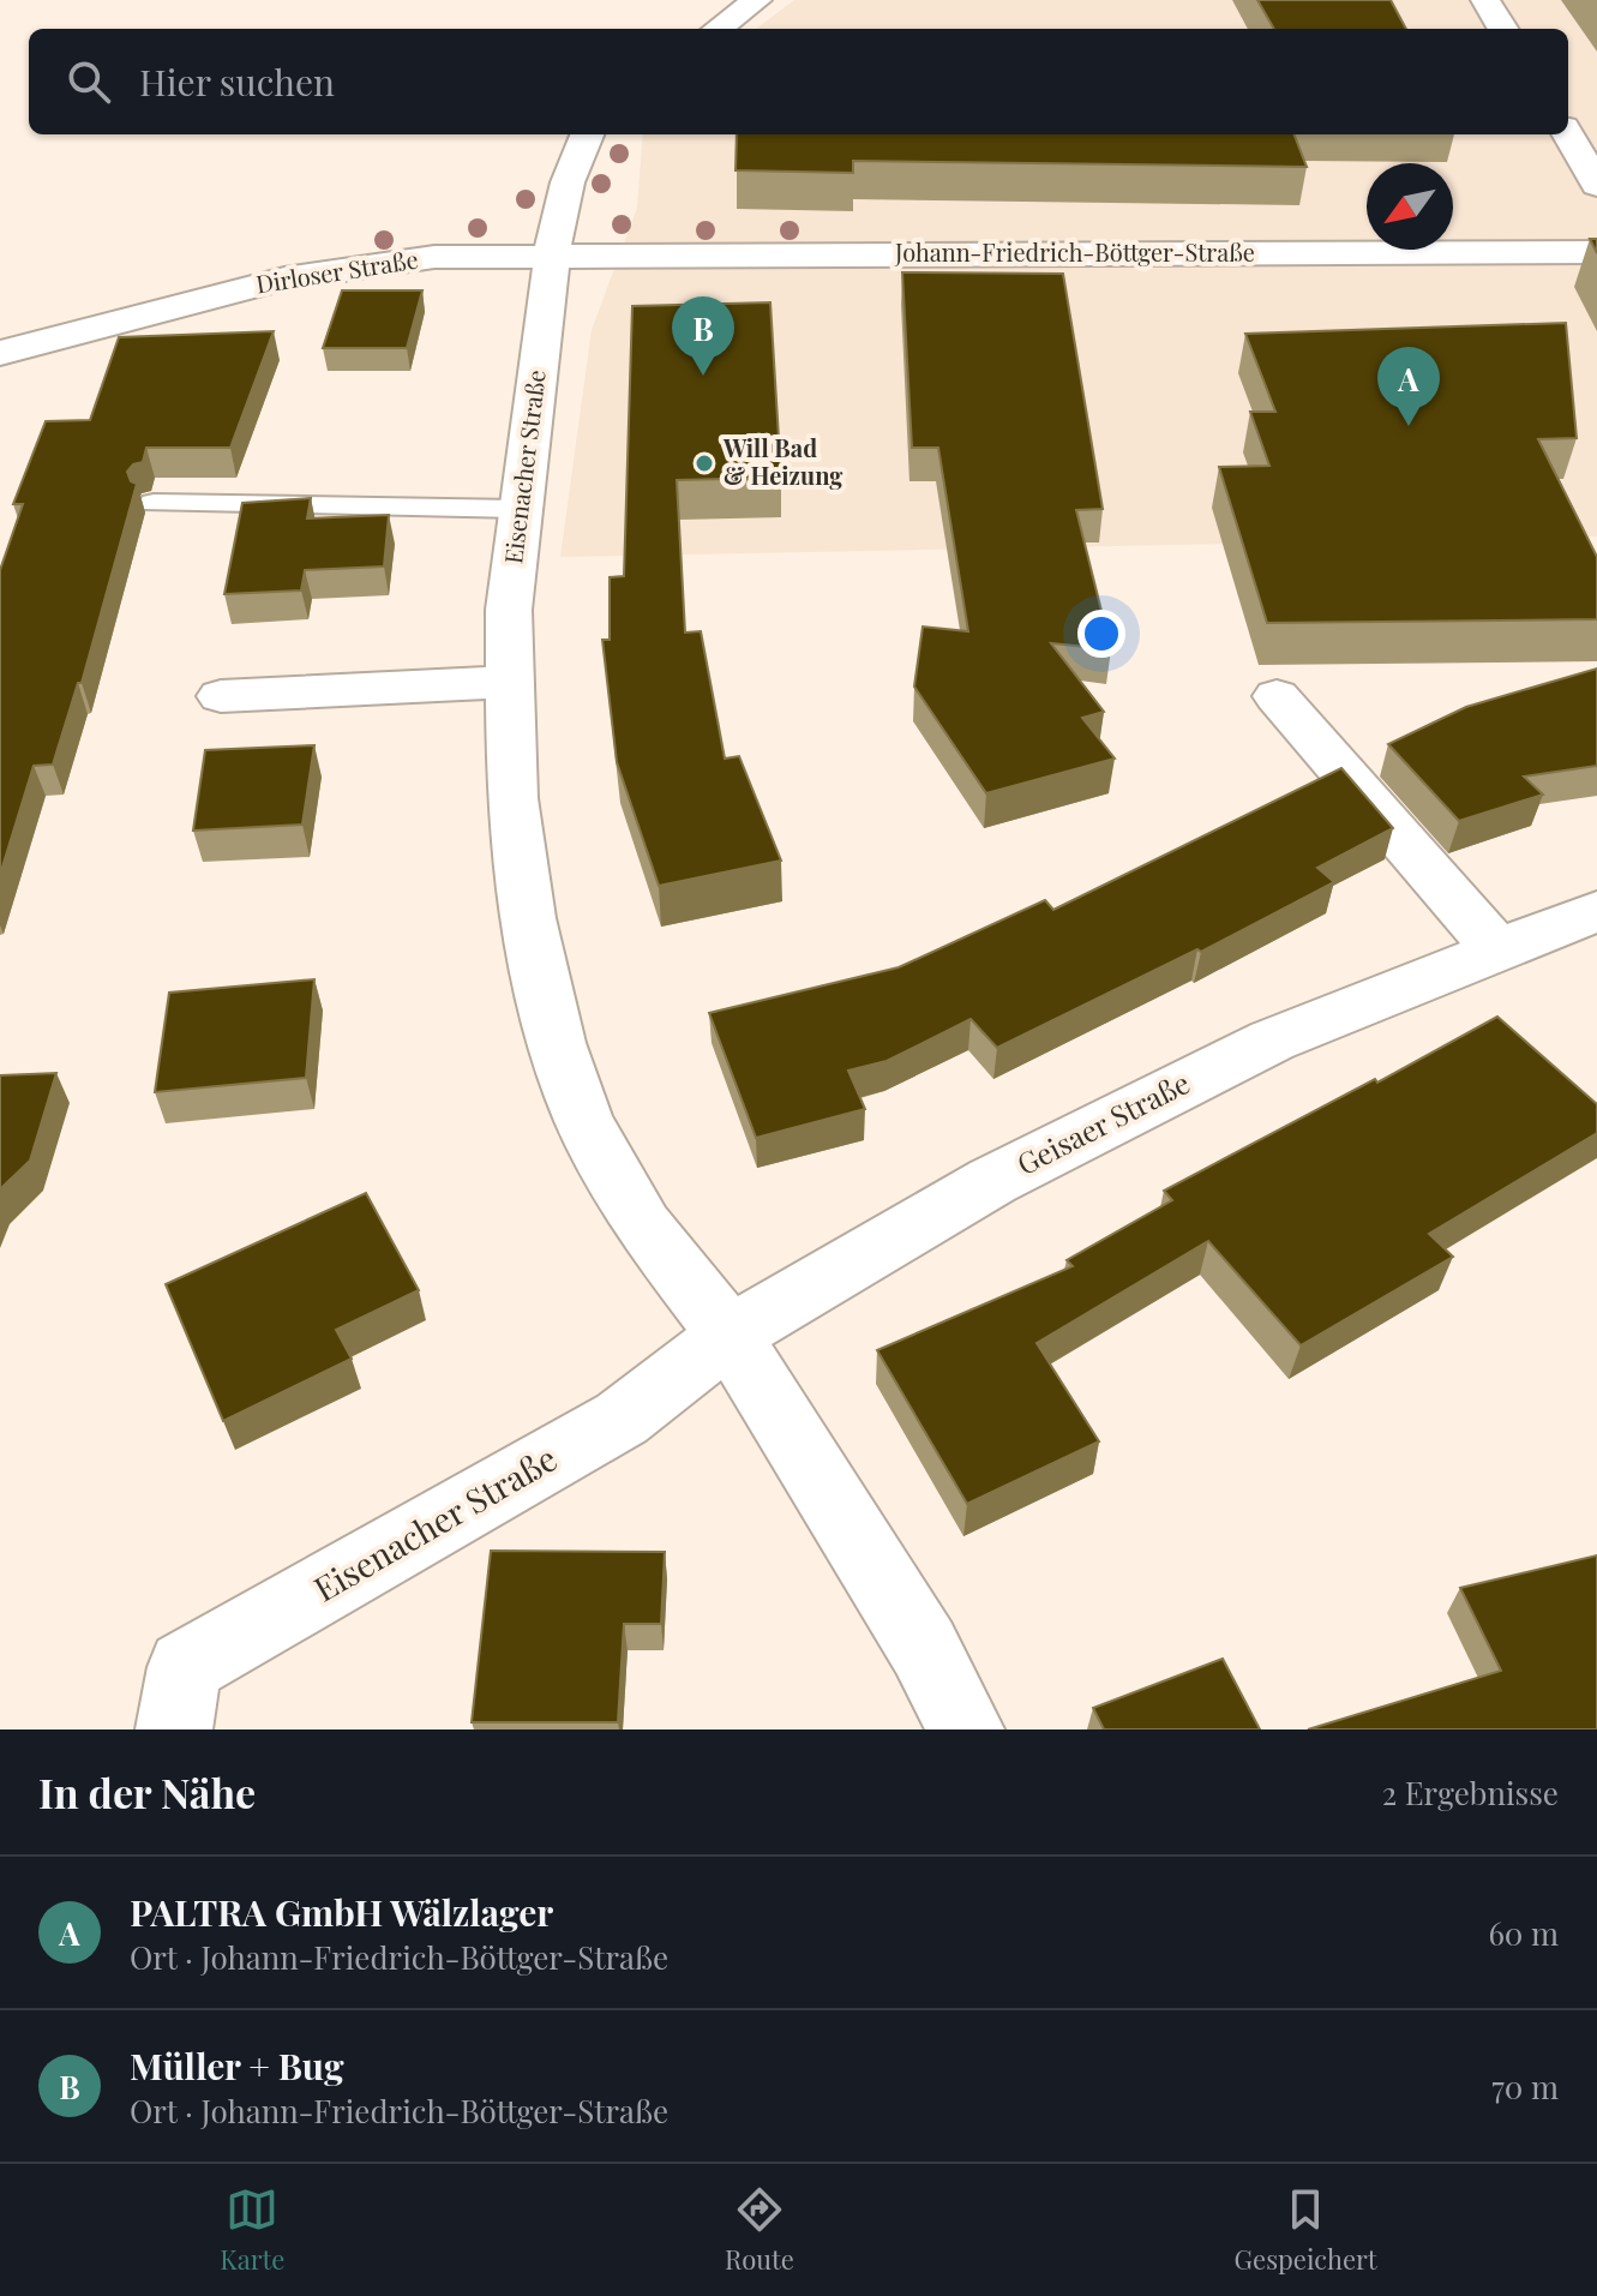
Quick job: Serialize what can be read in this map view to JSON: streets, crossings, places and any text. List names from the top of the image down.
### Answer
{
  "streets": {
    "street": [
      "Johann-Friedrich-Böttger-Straße",
      "Dirloser Straße",
      "Eisenacher Straße",
      "Geisaer Straße"
    ]
  },
  "crossings": [
    ["Johann-Friedrich-Böttger-Straße", "Dirloser Straße"],
    ["Johann-Friedrich-Böttger-Straße", "Eisenacher Straße"],
    ["Dirloser Straße", "Eisenacher Straße"],
    ["Eisenacher Straße", "Geisaer Straße"]
  ],
  "places": ["Will Bad & Heizung"],
  "north": "bottom left",
  "page": {
    "search": "Hier suchen",
    "pins": ["B", "A"],
    "heading": ["In der Nähe", "2 Ergebnisse"],
    "list": [
      {
        "mark": "A",
        "name": "PALTRA GmbH Wälzlager",
        "note": "Ort · Johann-Friedrich-Böttger-Straße",
        "value": "60 m"
      },
      {
        "mark": "B",
        "name": "Müller + Bug",
        "note": "Ort · Johann-Friedrich-Böttger-Straße",
        "value": "70 m"
      }
    ],
    "nav": ["Karte", "Route", "Gespeichert"]
  }
}
